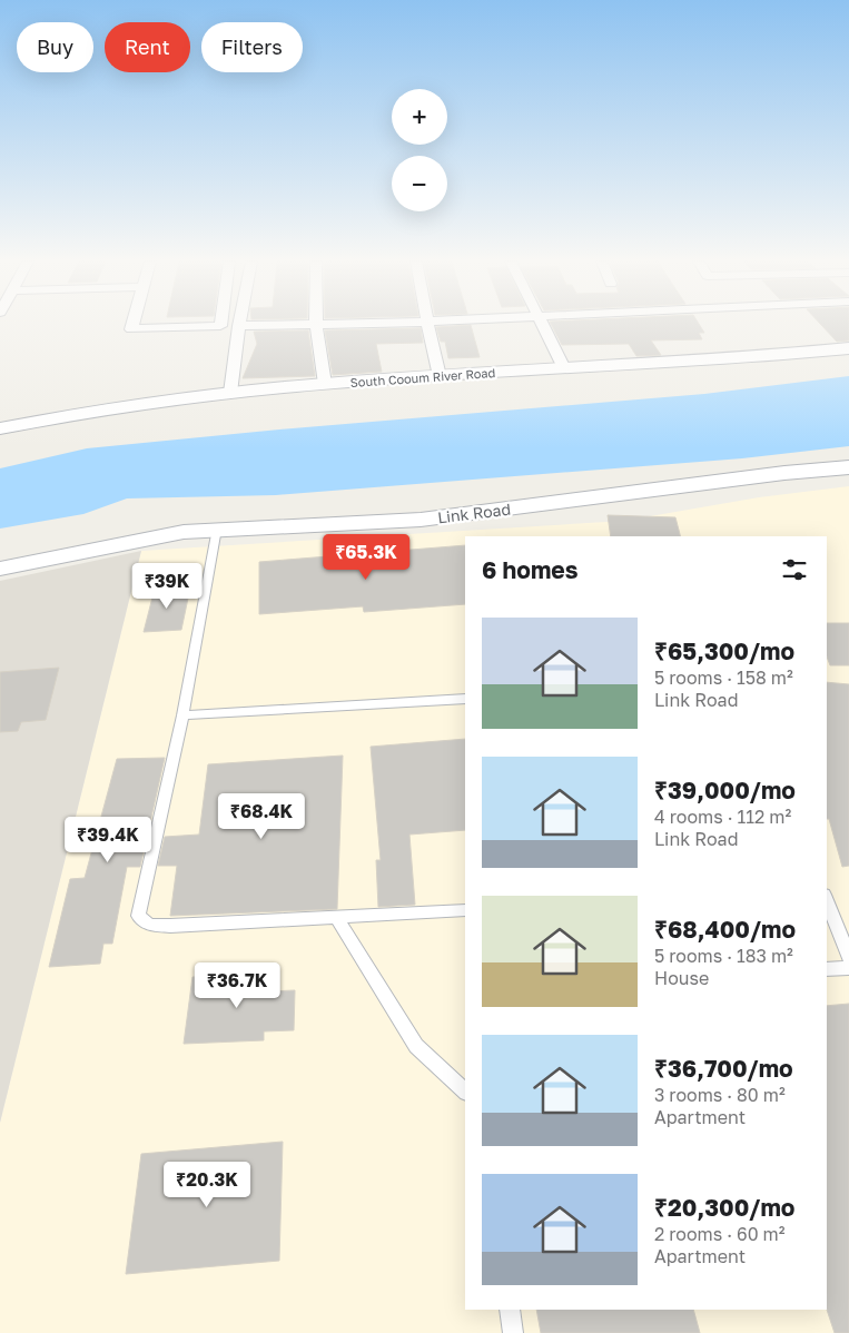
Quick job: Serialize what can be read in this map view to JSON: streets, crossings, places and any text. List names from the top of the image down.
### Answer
{
  "streets": {
    "street": ["South Cooum River Road", "Link Road"]
  },
  "page": {
    "chip": ["Buy", "Rent", "Filters"],
    "map_buttons": ["+", "−"],
    "price": [
      "₹65.3K",
      "₹39K",
      "₹68.4K",
      "₹39.4K",
      "₹36.7K",
      "₹20.3K"
    ],
    "heading": "6 homes",
    "list": [
      {
        "name": "₹65,300/mo",
        "note": "5 rooms · 158 m² · Link Road"
      },
      {
        "name": "₹39,000/mo",
        "note": "4 rooms · 112 m² · Link Road"
      },
      {
        "name": "₹68,400/mo",
        "note": "5 rooms · 183 m² · House"
      },
      {
        "name": "₹36,700/mo",
        "note": "3 rooms · 80 m² · Apartment"
      },
      {
        "name": "₹20,300/mo",
        "note": "2 rooms · 60 m² · Apartment"
      }
    ]
  }
}
